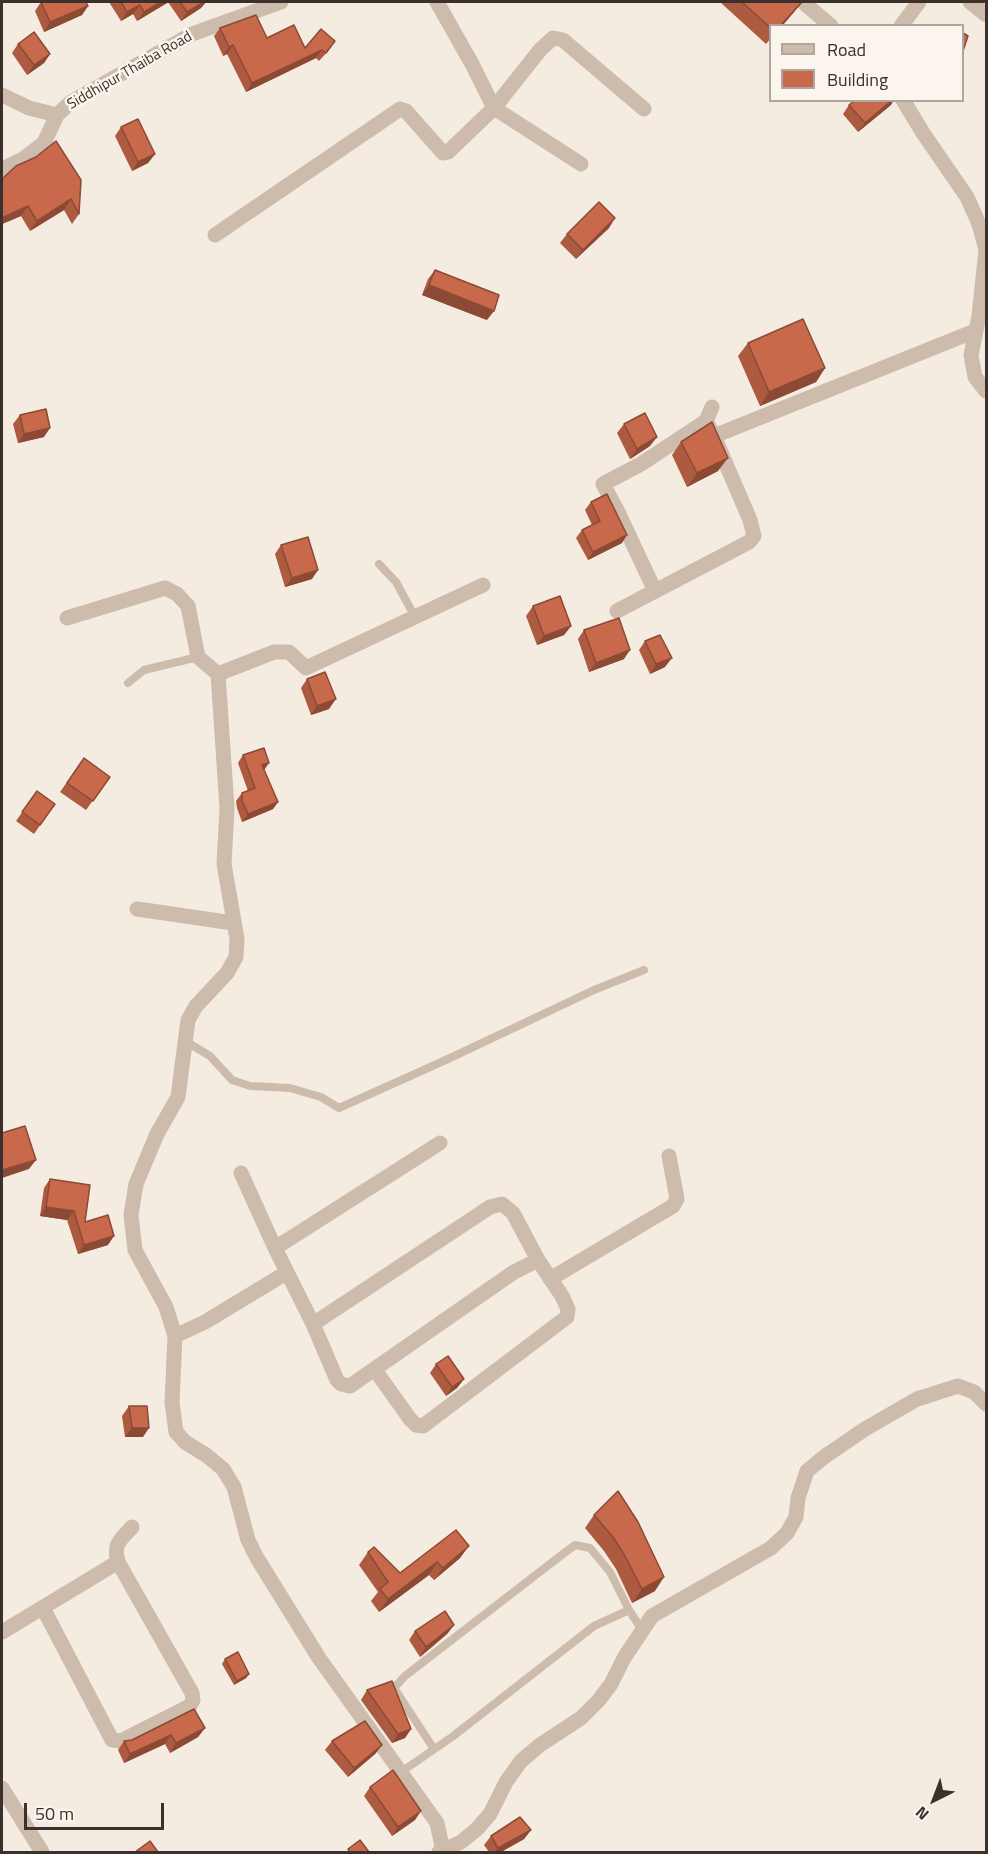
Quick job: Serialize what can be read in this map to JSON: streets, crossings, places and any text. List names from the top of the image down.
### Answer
{
  "streets": {
    "street": ["Siddhipur Thaiba Road"]
  },
  "legend": ["Road", "Building"],
  "scale_bar": "50 m",
  "north": "bottom left"
}
